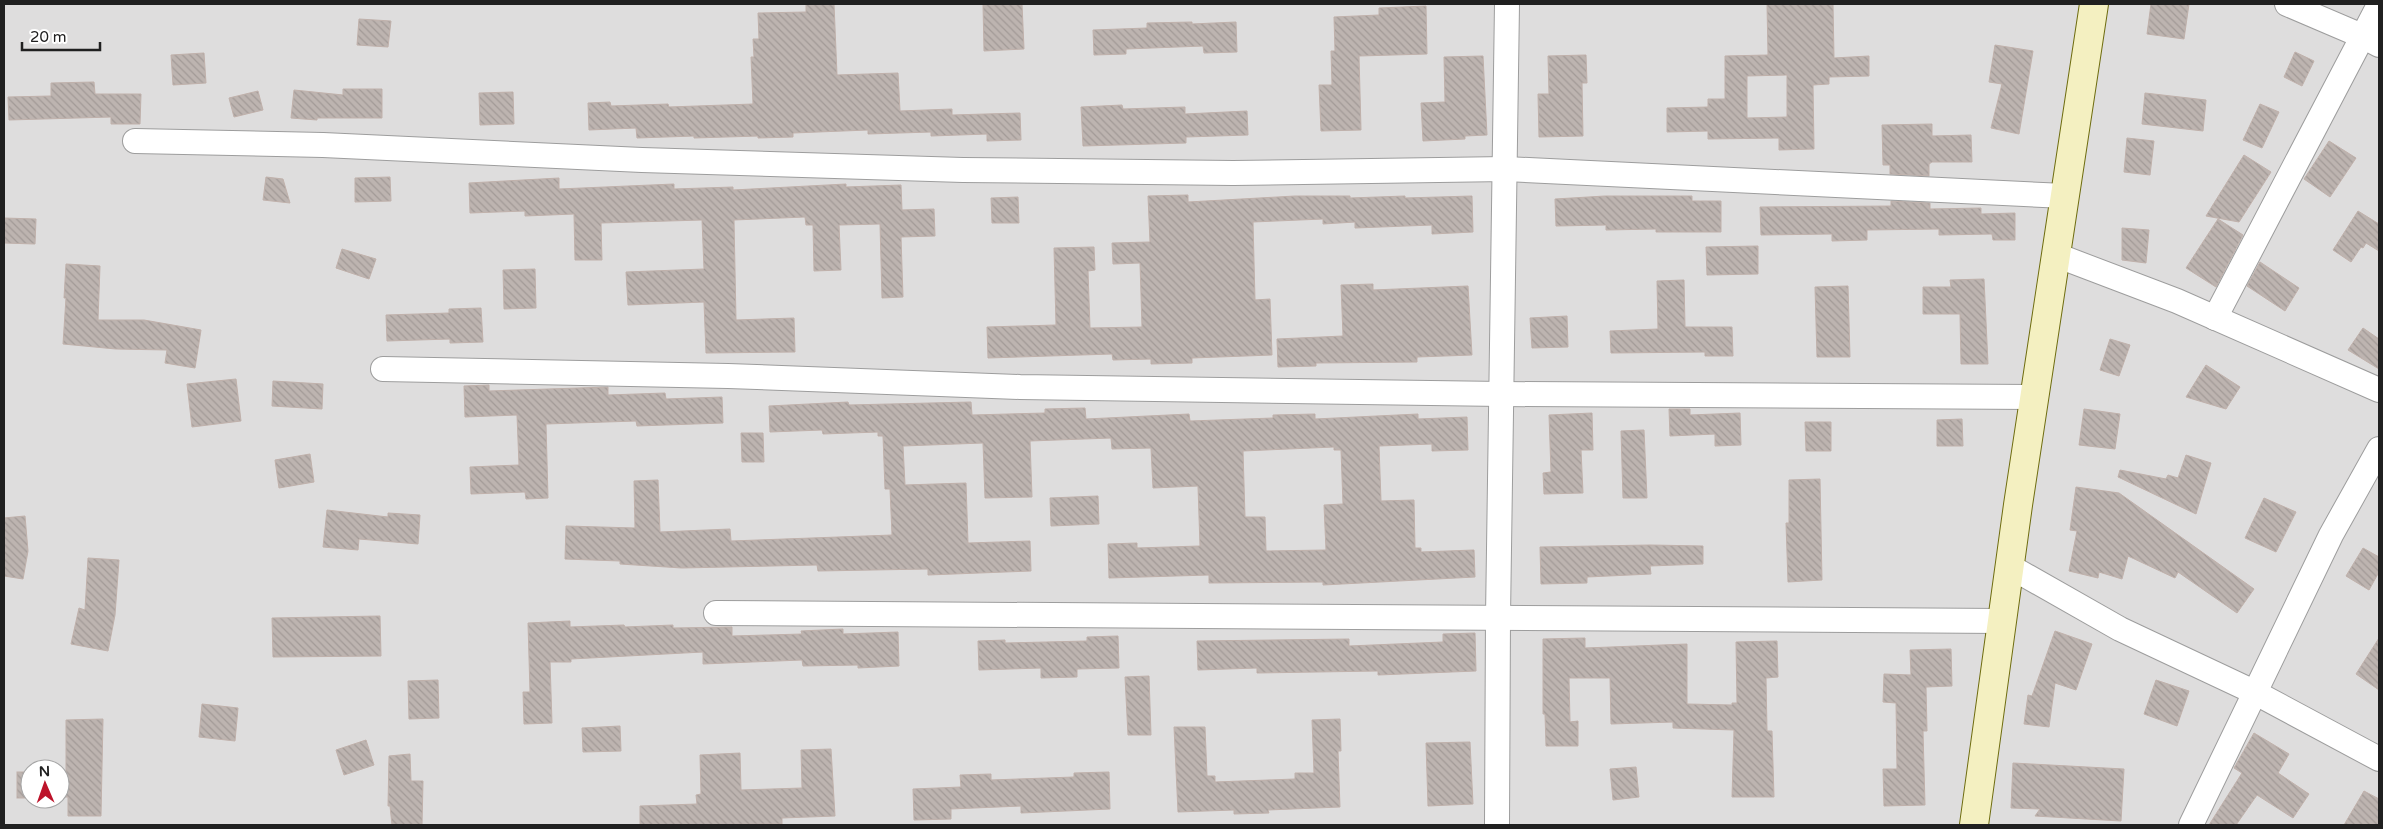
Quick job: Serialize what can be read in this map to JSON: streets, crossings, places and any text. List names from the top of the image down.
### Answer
{
  "scale_bar": "20 m",
  "north": "top"
}
